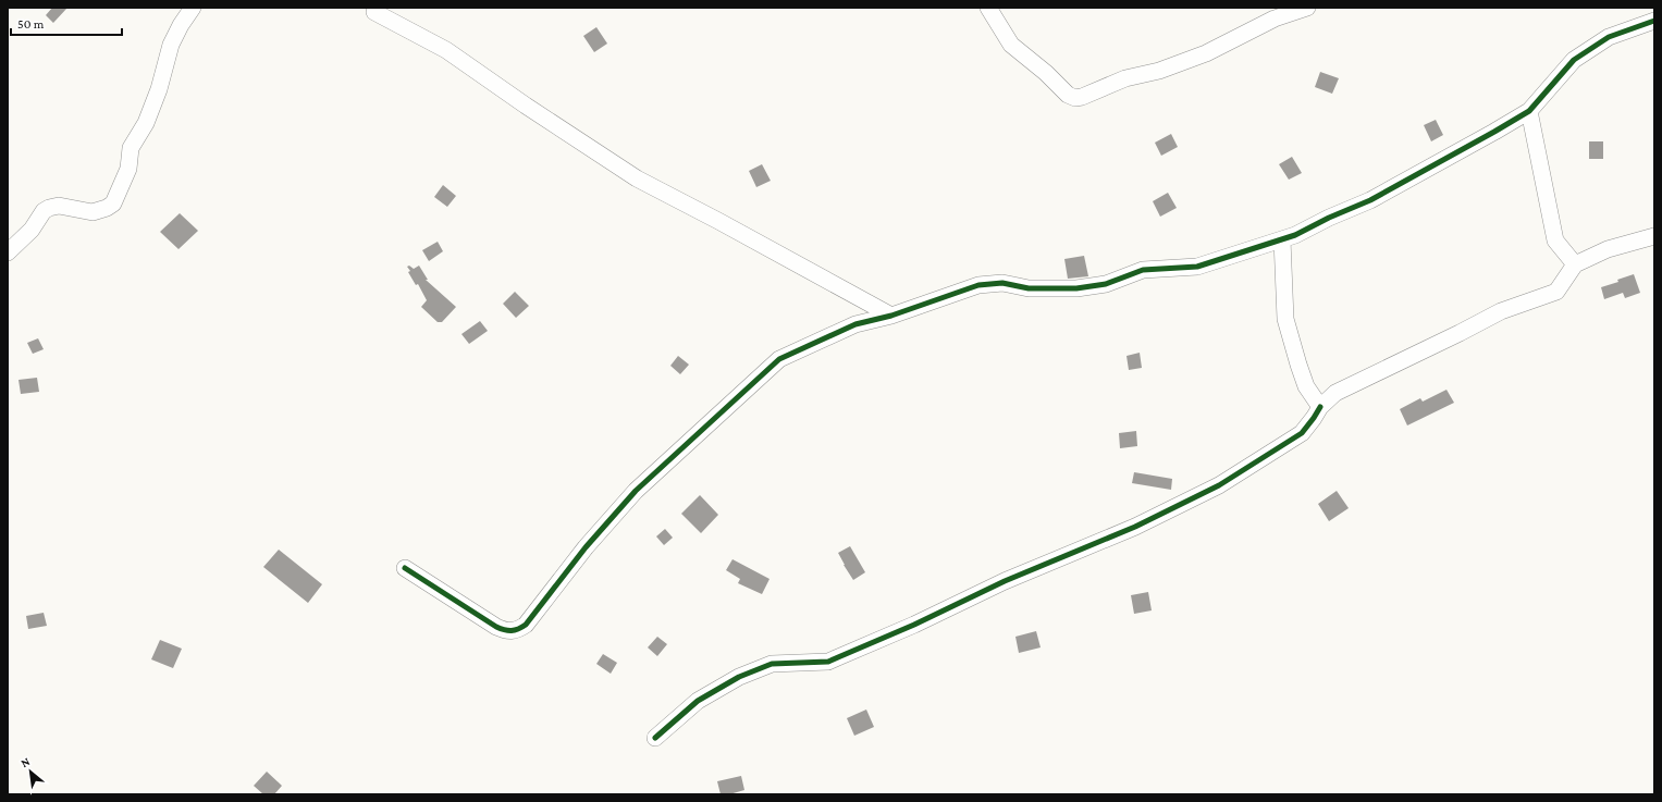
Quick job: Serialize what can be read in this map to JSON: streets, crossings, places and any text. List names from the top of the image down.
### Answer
{
  "scale_bar": "50 m",
  "north": "top left"
}
